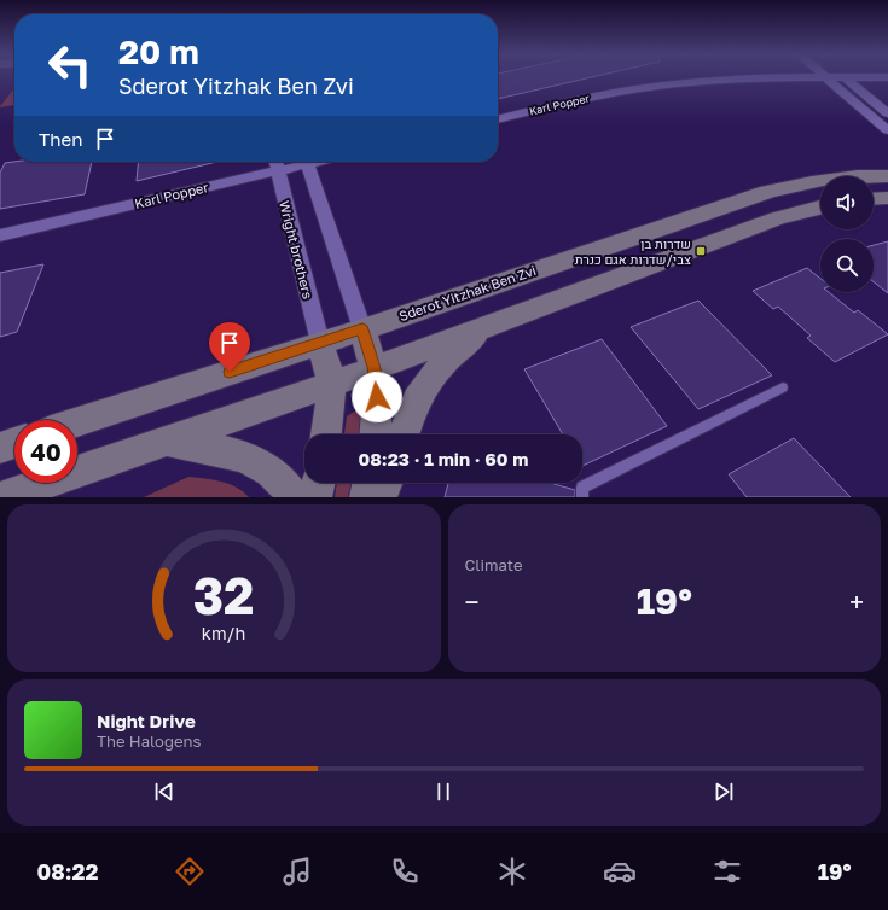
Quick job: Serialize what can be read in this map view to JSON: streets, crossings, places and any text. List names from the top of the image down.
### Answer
{
  "streets": {
    "main road": ["Sderot Yitzhak Ben Zvi"],
    "street": ["Karl Popper", "Wright brothers"]
  },
  "crossings": [
    ["Karl Popper", "Wright brothers"],
    ["Wright brothers", "Sderot Yitzhak Ben Zvi"]
  ],
  "places": {
    "transit": ["שדרות בן צבי/שדרות אגם כנרת"]
  },
  "page": {
    "turn": ["20 m", "Sderot Yitzhak Ben Zvi"],
    "then": "Then",
    "limit": "40",
    "trip": "08:23 · 1 min · 60 m",
    "tile": "Climate",
    "heat": ["−", "19°", "+"],
    "song": ["Night Drive", "The Halogens"],
    "tabs": ["08:22", "19°"],
    "gauge": ["32", "km/h"]
  }
}
